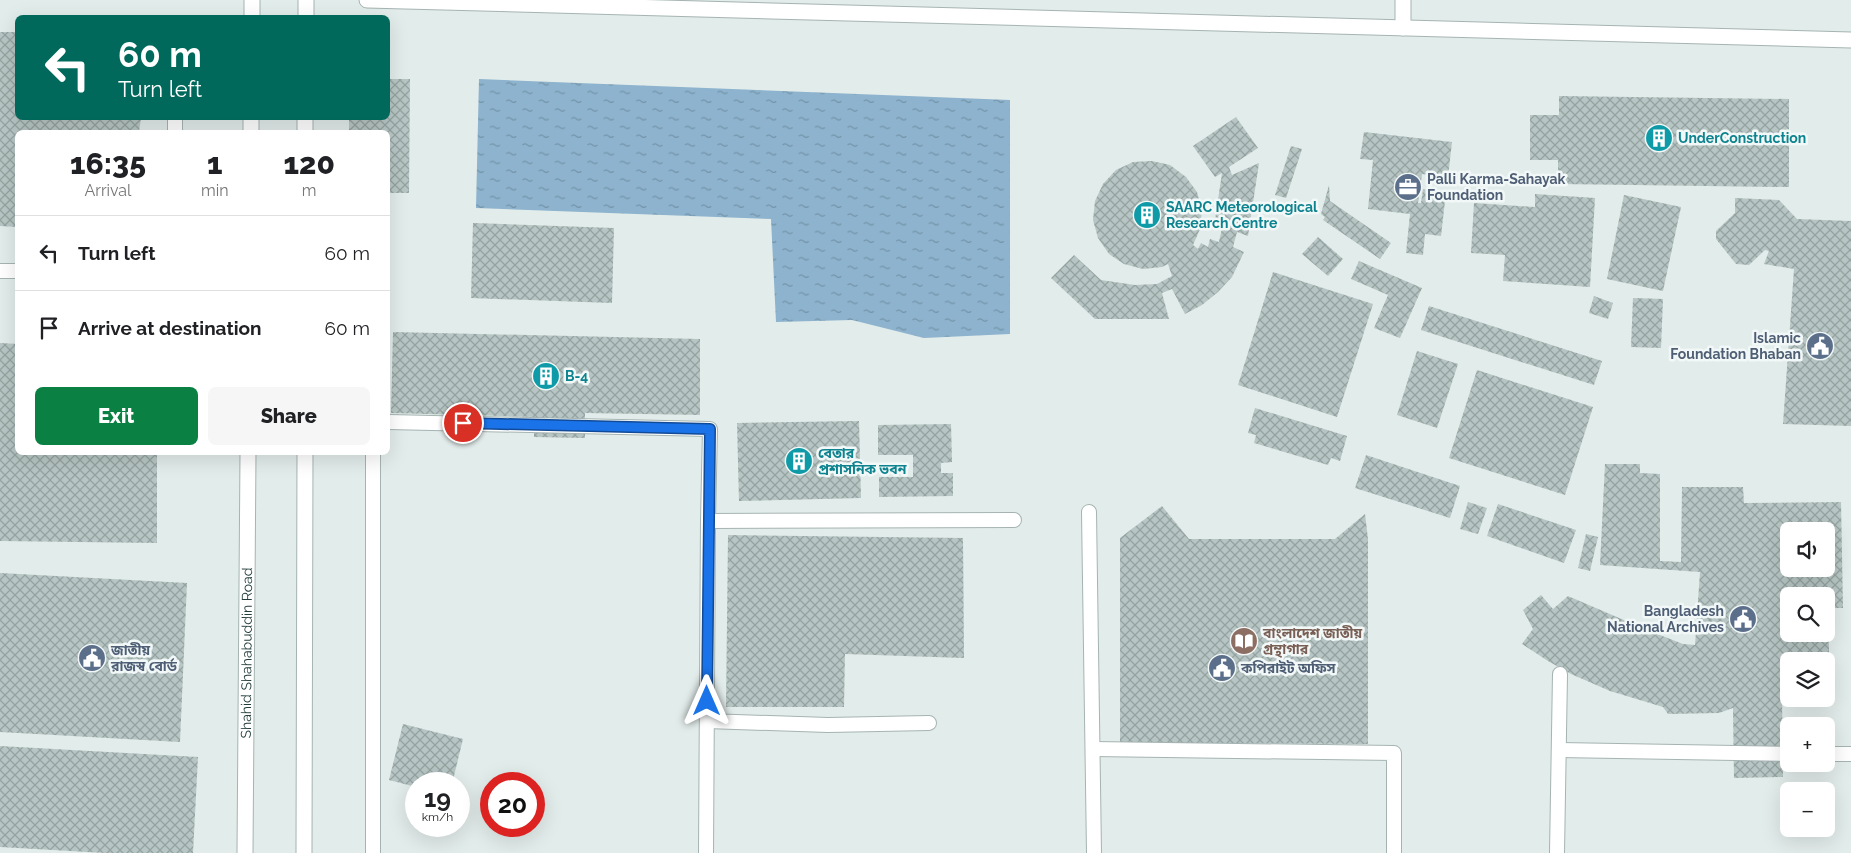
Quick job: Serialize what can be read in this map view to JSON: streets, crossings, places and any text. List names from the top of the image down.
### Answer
{
  "streets": {
    "street": ["Shahid Shahabuddin Road"]
  },
  "places": {
    "building": [
      "UnderConstruction",
      "SAARC Meteorological Research Centre",
      "B-4",
      "বেতার প্রশাসনিক ভবন"
    ],
    "office": ["Palli Karma-Sahayak Foundation"],
    "public building": [
      "Islamic Foundation Bhaban",
      "Bangladesh National Archives",
      "জাতীয় রাজস্ব বোর্ড",
      "কপিরাইট অফিস"
    ],
    "library": ["বাংলাদেশ জাতীয় গ্রন্থাগার"]
  },
  "page": {
    "turn": ["60 m", "Turn left"],
    "eta": [
      "16:35",
      "Arrival",
      "1",
      "min",
      "120",
      "m"
    ],
    "list": [
      {
        "name": "Turn left",
        "value": "60 m"
      },
      {
        "name": "Arrive at destination",
        "value": "60 m"
      }
    ],
    "buttons": ["Exit", "Share"],
    "map_buttons": ["+", "−"],
    "speed": "19 km/h",
    "limit": "20"
  }
}
